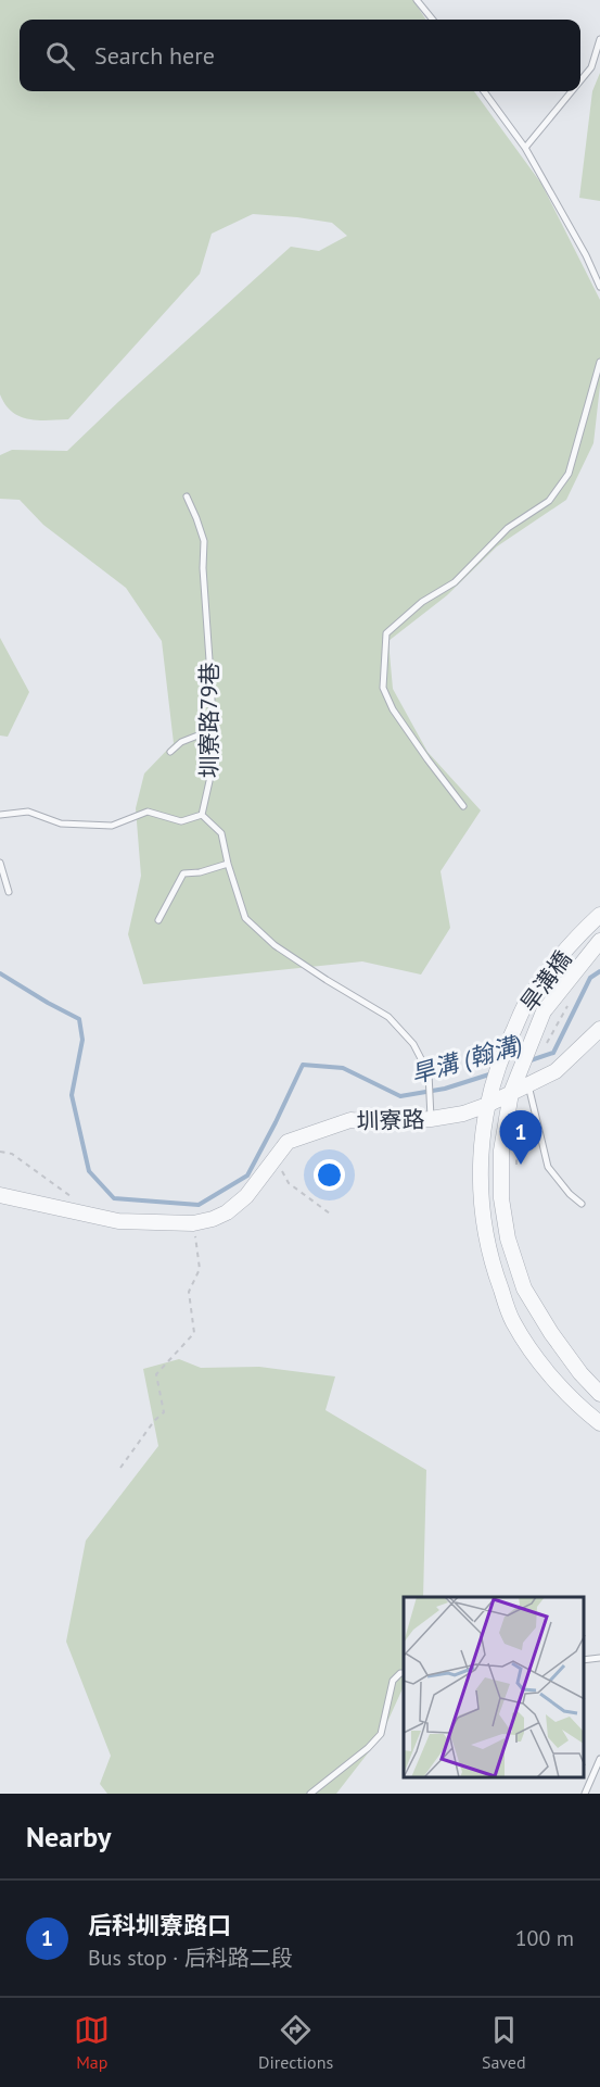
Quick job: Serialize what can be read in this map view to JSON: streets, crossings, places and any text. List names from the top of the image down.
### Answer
{
  "streets": {
    "street": ["旱溝橋", "圳寮路"],
    "lane": ["圳寮路79巷"]
  },
  "crossings": [
    ["旱溝橋", "圳寮路"]
  ],
  "water": ["旱溝 (翰溝)"],
  "page": {
    "search": "Search here",
    "pins": "1",
    "heading": "Nearby",
    "list": [
      {
        "mark": "1",
        "name": "后科圳寮路口",
        "note": "Bus stop · 后科路二段",
        "value": "100 m"
      }
    ],
    "nav": ["Map", "Directions", "Saved"]
  }
}
